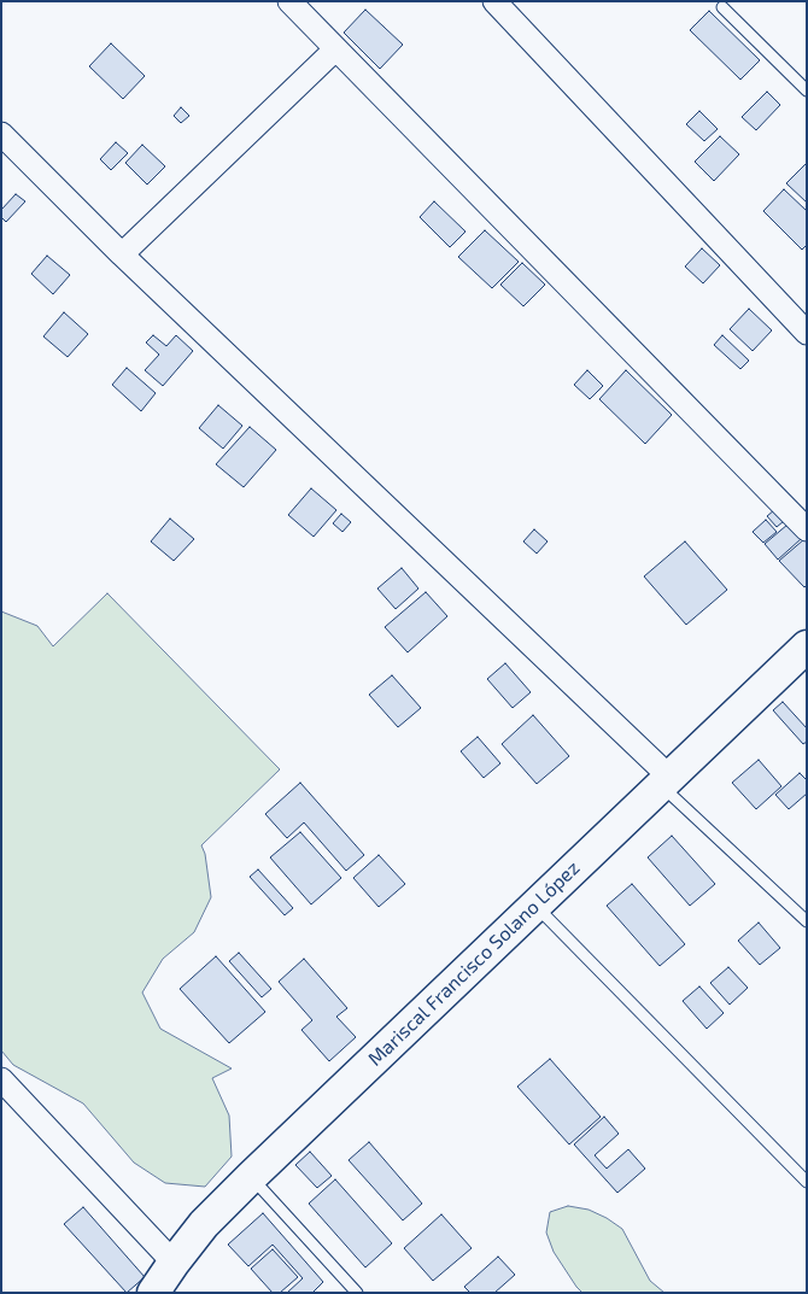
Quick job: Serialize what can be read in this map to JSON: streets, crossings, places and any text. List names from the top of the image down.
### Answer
{
  "streets": {
    "main road": ["Mariscal Francisco Solano López"]
  }
}
